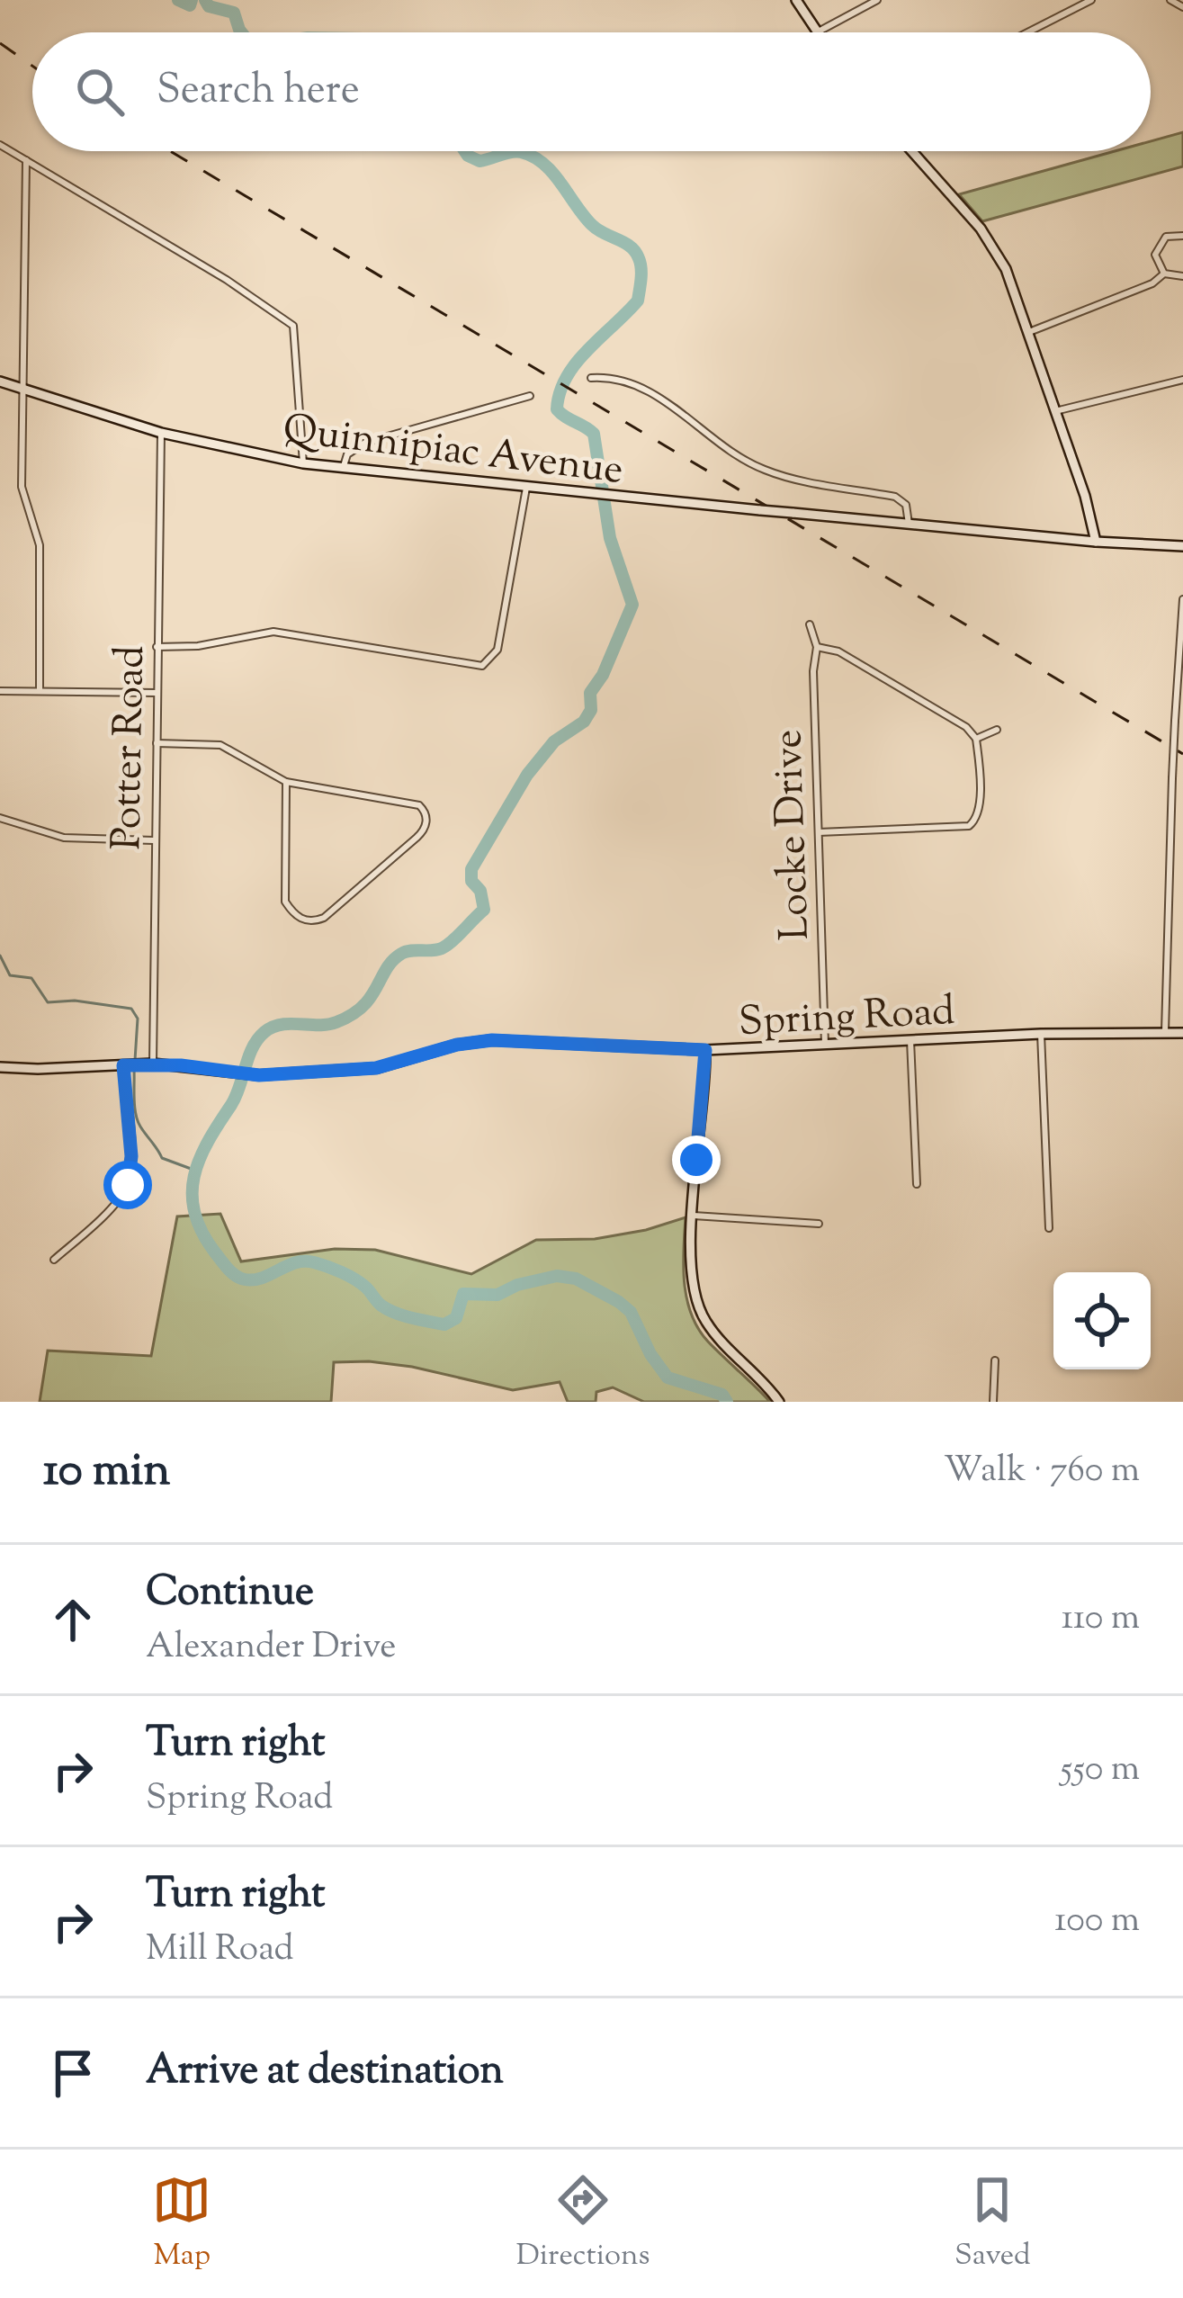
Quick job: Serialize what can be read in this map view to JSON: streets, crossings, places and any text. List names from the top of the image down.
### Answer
{
  "streets": {
    "street": [
      "Quinnipiac Avenue",
      "Potter Road",
      "Locke Drive",
      "Spring Road"
    ]
  },
  "crossings": [
    ["Quinnipiac Avenue", "Potter Road"],
    ["Potter Road", "Spring Road"],
    ["Locke Drive", "Spring Road"]
  ],
  "page": {
    "search": "Search here",
    "heading": ["10 min", "Walk · 760 m"],
    "list": [
      ["Continue", "Alexander Drive", "110 m"],
      ["Turn right", "Spring Road", "550 m"],
      ["Turn right", "Mill Road", "100 m"],
      "Arrive at destination"
    ],
    "nav": ["Map", "Directions", "Saved"]
  }
}
